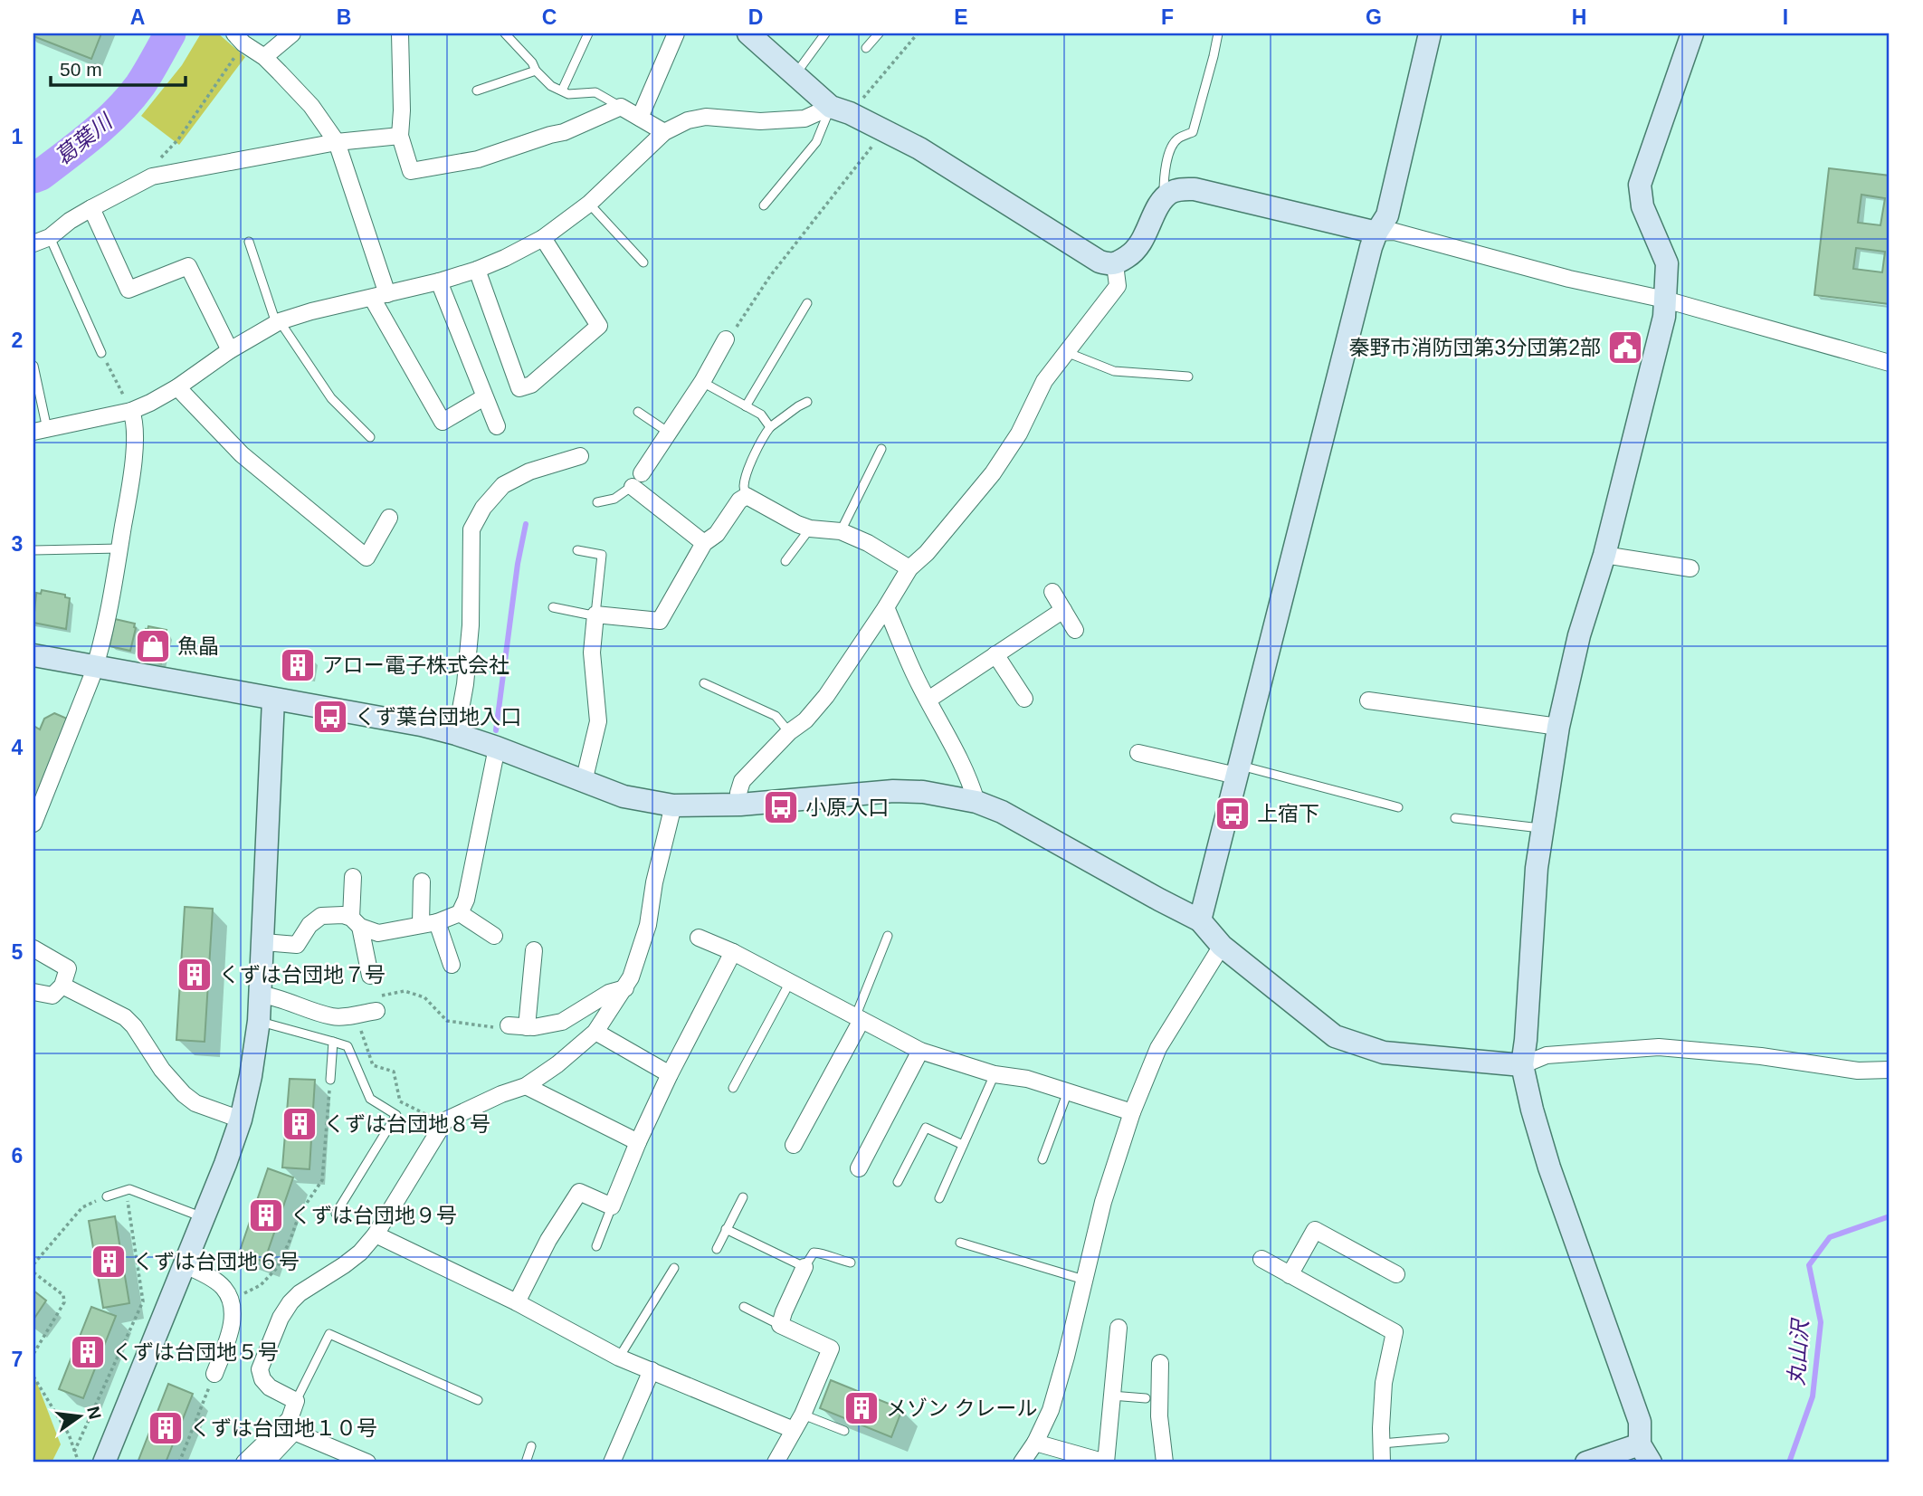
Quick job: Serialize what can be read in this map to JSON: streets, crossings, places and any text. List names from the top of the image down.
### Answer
{
  "water": ["葛葉川", "丸山沢"],
  "places": {
    "public building": ["秦野市消防団第3分団第2部"],
    "shop": ["魚晶"],
    "building": [
      "アロー電子株式会社",
      "くずは台団地７号",
      "くずは台団地８号",
      "くずは台団地９号",
      "くずは台団地６号",
      "くずは台団地５号",
      "メゾン クレール",
      "くずは台団地１０号"
    ],
    "bus stop": ["くず葉台団地入口", "小原入口", "上宿下"]
  },
  "scale_bar": "50 m",
  "north": "right",
  "grid": {
    "columns": [
      "A",
      "B",
      "C",
      "D",
      "E",
      "F",
      "G",
      "H",
      "I"
    ],
    "rows": [
      "1",
      "2",
      "3",
      "4",
      "5",
      "6",
      "7"
    ]
  }
}
